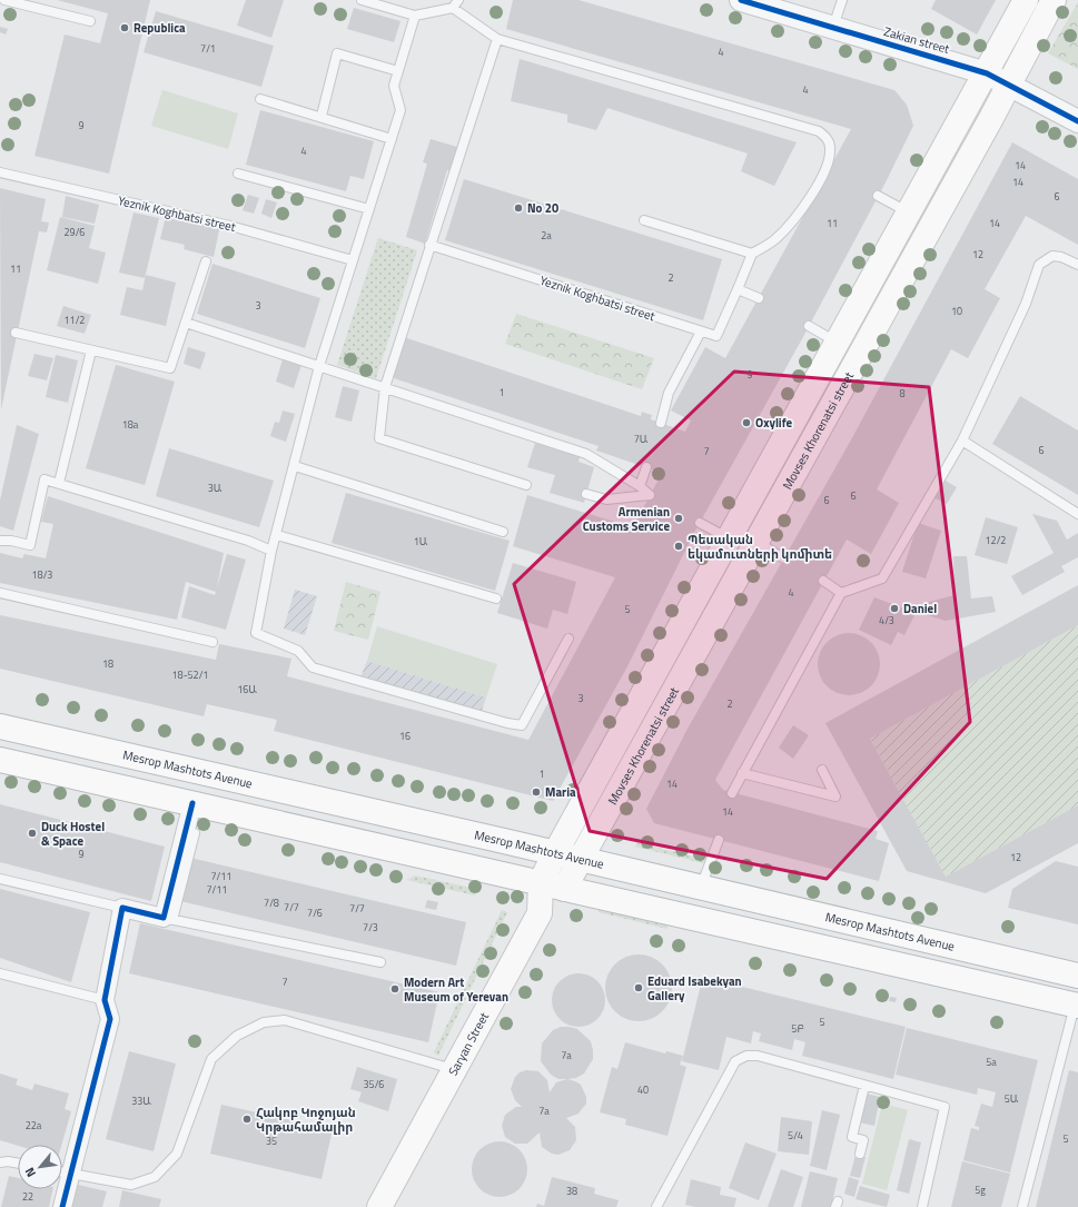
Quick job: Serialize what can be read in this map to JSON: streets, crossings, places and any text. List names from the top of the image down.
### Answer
{
  "streets": {
    "main road": ["Movses Khorenatsi street", "Mesrop Mashtots Avenue", "Saryan Street"],
    "street": ["Zakian street"],
    "lane": ["Yeznik Koghbatsi street"]
  },
  "crossings": [
    ["Zakian street", "Movses Khorenatsi street"],
    ["Movses Khorenatsi street", "Mesrop Mashtots Avenue"],
    ["Movses Khorenatsi street", "Saryan Street"],
    ["Mesrop Mashtots Avenue", "Saryan Street"]
  ],
  "places": [
    "Republica",
    "No 20",
    "Oxylife",
    "Armenian Customs Service",
    "Պեսական եկամուտների կոմիտե",
    "Daniel",
    "Maria",
    "Duck Hostel & Space",
    "Eduard Isabekyan Gallery",
    "Modern Art Museum of Yerevan",
    "Հակոբ Կոջոյան Կրթահամալիր"
  ],
  "house_numbers": [
    "7/1",
    "4",
    "4",
    "9",
    "4",
    "14",
    "14",
    "6",
    "11",
    "14",
    "29/6",
    "2a",
    "12",
    "11",
    "2",
    "3",
    "10",
    "11/2",
    "9",
    "1",
    "8",
    "18a",
    "7Ա",
    "6",
    "7",
    "3Ա",
    "6",
    "6",
    "12/2",
    "1Ա",
    "18/3",
    "4",
    "5",
    "4/3",
    "18",
    "18-52/1",
    "16Ա",
    "3",
    "2",
    "16",
    "1",
    "14",
    "14",
    "9",
    "12",
    "7/11",
    "7/11",
    "7/8",
    "7/7",
    "7/7",
    "7/6",
    "7/3",
    "7",
    "5",
    "5Բ",
    "7a",
    "5a",
    "35/6",
    "40",
    "5Ա",
    "33Ա",
    "7a",
    "22a",
    "5/4",
    "5",
    "35",
    "5g",
    "38",
    "22"
  ],
  "north": "bottom left"
}
